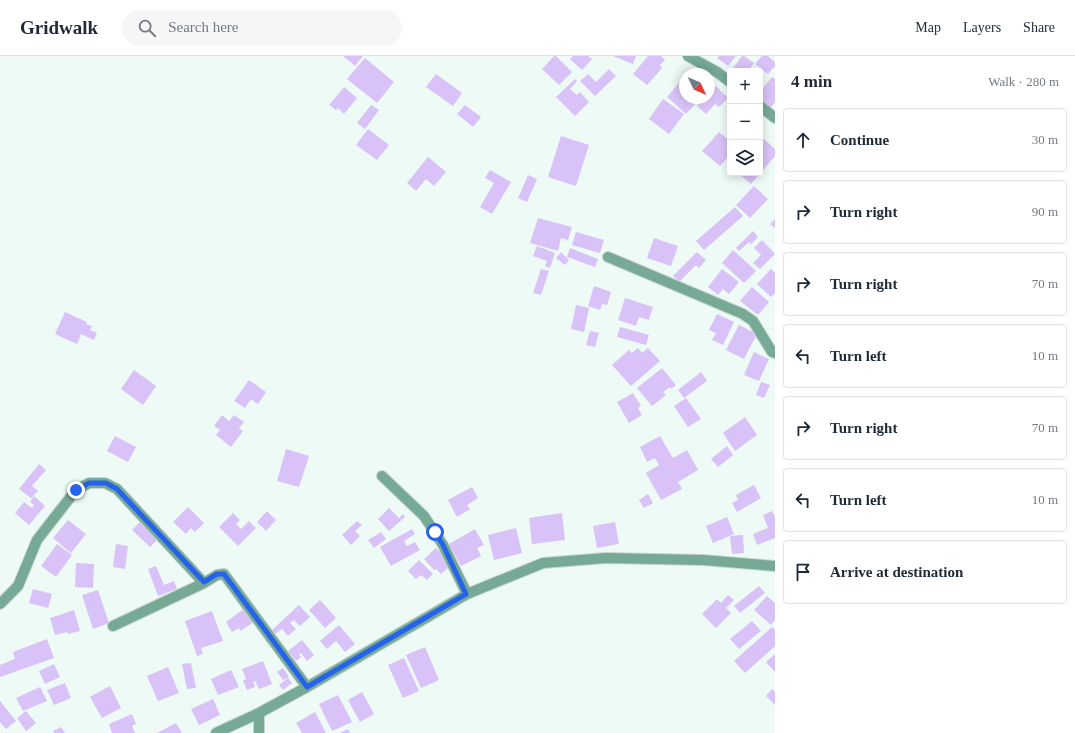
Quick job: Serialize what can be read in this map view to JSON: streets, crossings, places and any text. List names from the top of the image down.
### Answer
{
  "north": "bottom right",
  "page": {
    "header": "Gridwalk",
    "search": "Search here",
    "nav": ["Map", "Layers", "Share"],
    "heading": ["4 min", "Walk · 280 m"],
    "map_buttons": ["+", "−"],
    "list": [
      ["Continue", "30 m"],
      ["Turn right", "90 m"],
      ["Turn right", "70 m"],
      ["Turn left", "10 m"],
      ["Turn right", "70 m"],
      ["Turn left", "10 m"],
      "Arrive at destination"
    ]
  }
}
